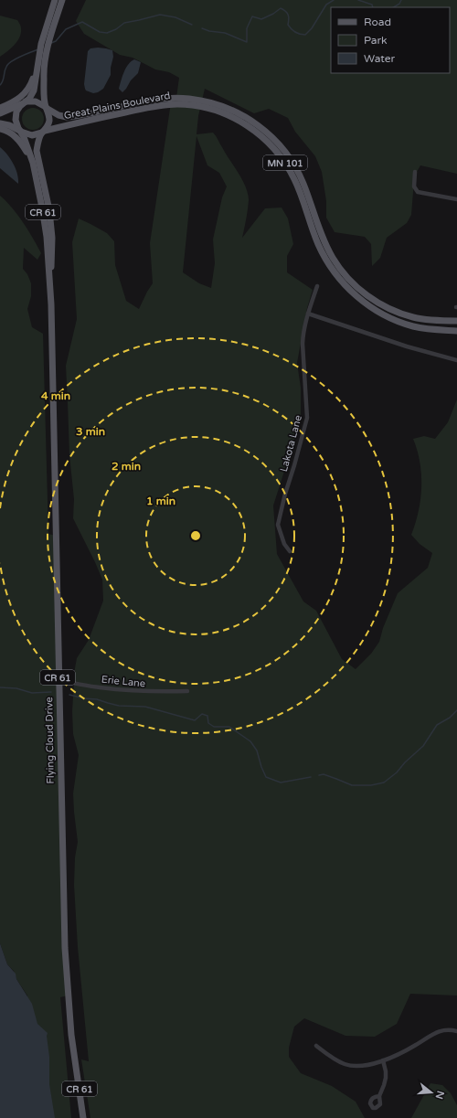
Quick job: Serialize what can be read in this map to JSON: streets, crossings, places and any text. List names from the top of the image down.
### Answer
{
  "streets": {
    "main road": [
      "Great Plains Boulevard",
      "MN 101",
      "CR 61",
      "Flying Cloud Drive"
    ],
    "street": ["Lakota Lane", "Erie Lane"]
  },
  "crossings": [
    ["Great Plains Boulevard", "Flying Cloud Drive"],
    ["Erie Lane", "Flying Cloud Drive"]
  ],
  "legend": ["Road", "Park", "Water"],
  "north": "right",
  "rings": [
    "4 min",
    "3 min",
    "2 min",
    "1 min"
  ]
}
